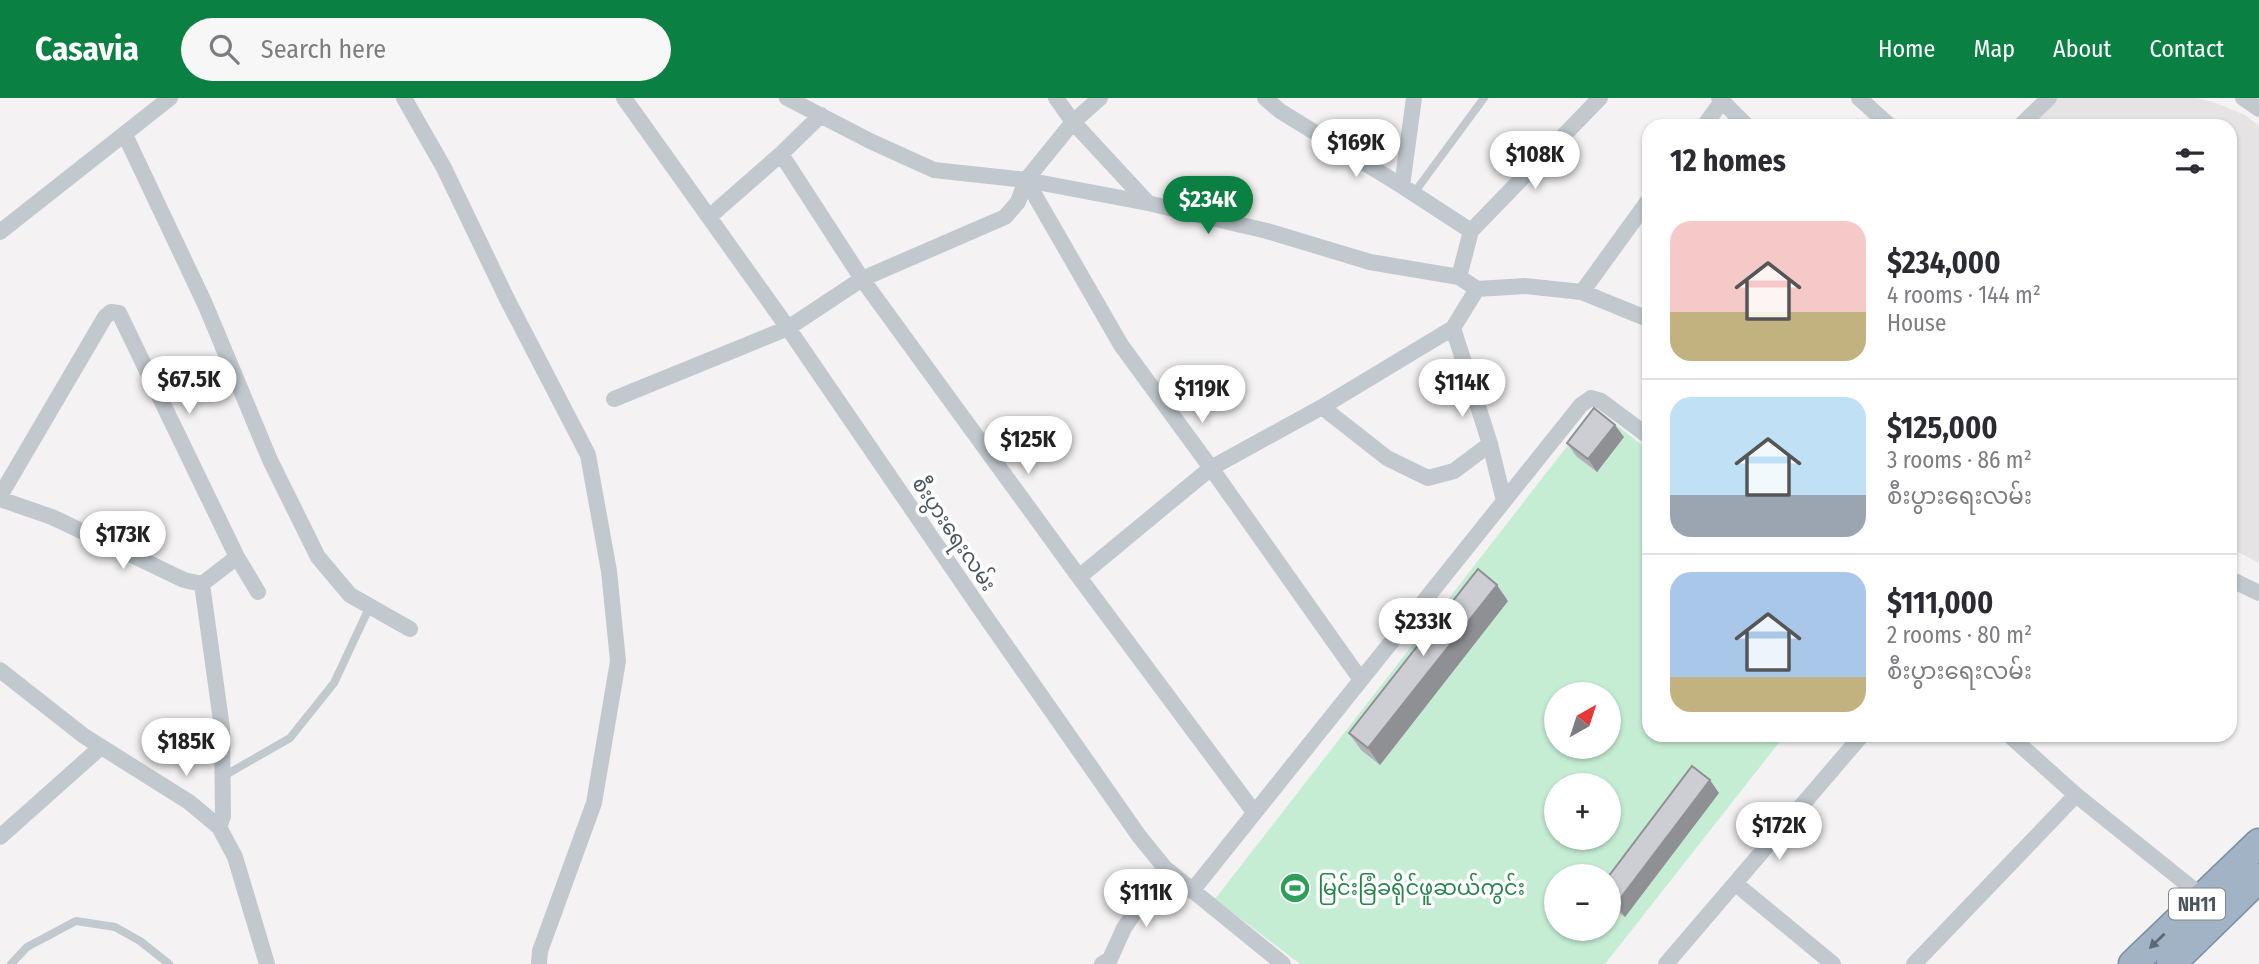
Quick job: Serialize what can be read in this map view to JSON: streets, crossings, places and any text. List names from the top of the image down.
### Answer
{
  "streets": {
    "highway": ["NH11"],
    "street": ["စီးပွားရေးလမ်း"]
  },
  "places": {
    "sports": ["မြင်းခြံခရိုင်ဖူဆယ်ကွင်း"]
  },
  "north": "top right",
  "page": {
    "header": "Casavia",
    "search": "Search here",
    "nav": [
      "Home",
      "Map",
      "About",
      "Contact"
    ],
    "price": [
      "$169K",
      "$108K",
      "$234K",
      "$67.5K",
      "$114K",
      "$119K",
      "$125K",
      "$173K",
      "$233K",
      "$185K",
      "$172K",
      "$111K"
    ],
    "heading": "12 homes",
    "list": [
      {
        "name": "$234,000",
        "note": "4 rooms · 144 m² · House"
      },
      {
        "name": "$125,000",
        "note": "3 rooms · 86 m² · စီးပွားရေးလမ်း"
      },
      {
        "name": "$111,000",
        "note": "2 rooms · 80 m² · စီးပွားရေးလမ်း"
      }
    ],
    "map_buttons": ["+", "−"]
  }
}
